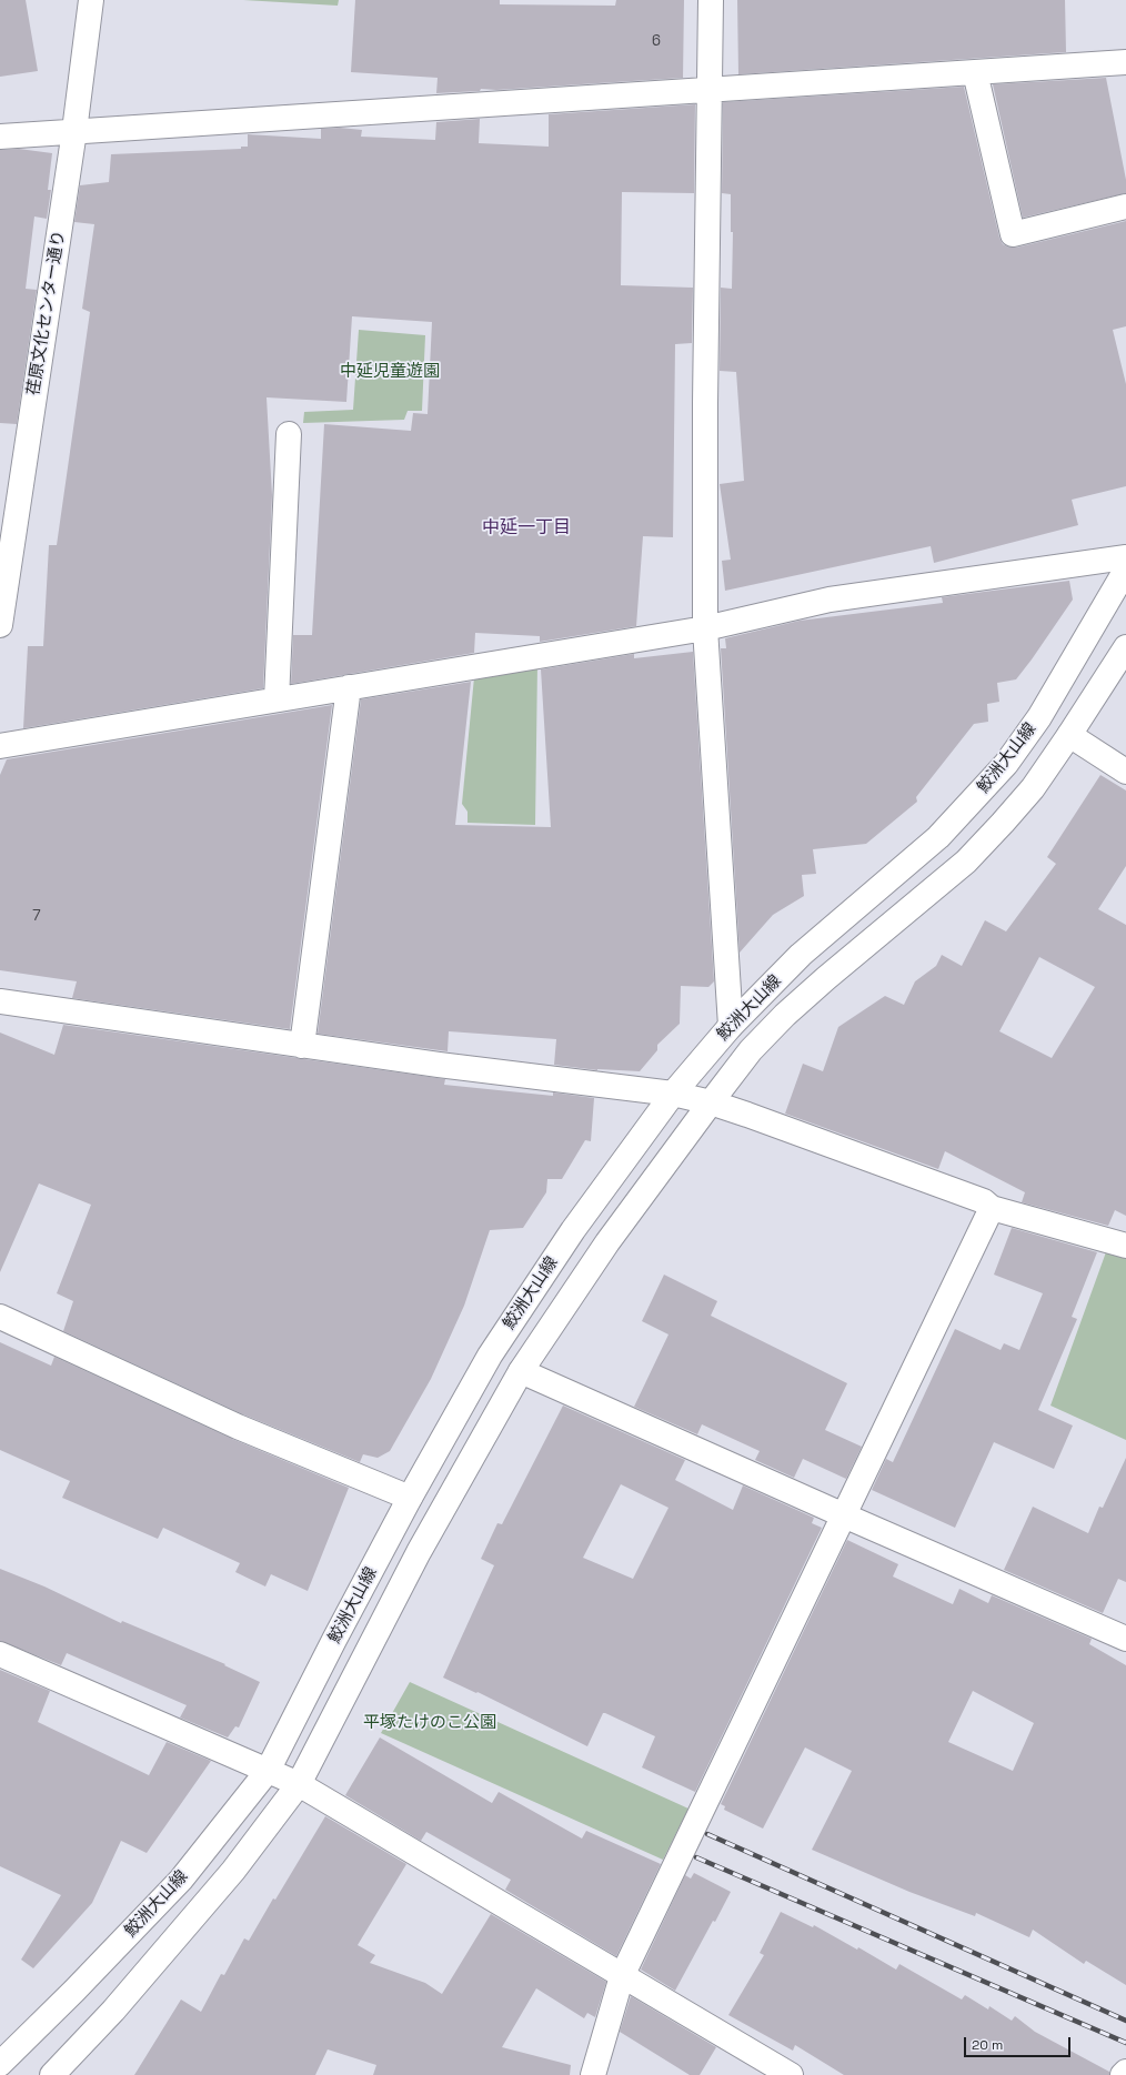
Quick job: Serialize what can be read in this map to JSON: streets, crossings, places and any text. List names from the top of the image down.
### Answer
{
  "streets": {
    "street": ["荏原文化センター通り", "鮫洲大山線"]
  },
  "districts": ["中延一丁目"],
  "parks": ["中延児童遊園", "平塚たけのこ公園"],
  "house_numbers": ["6", "7"],
  "scale_bar": "20 m"
}
